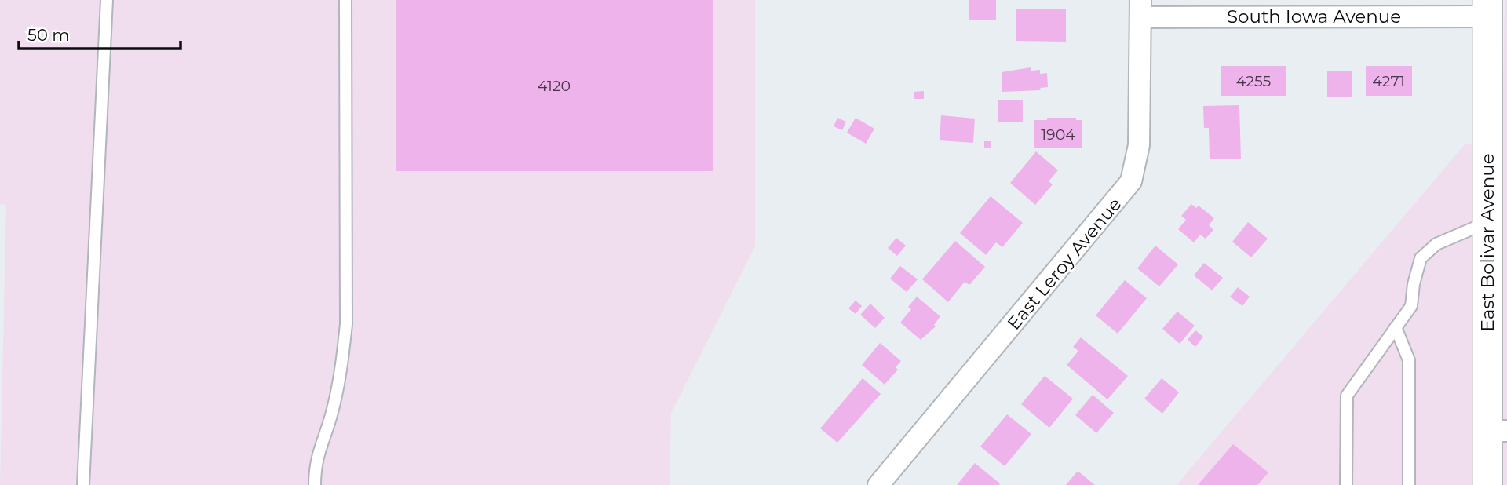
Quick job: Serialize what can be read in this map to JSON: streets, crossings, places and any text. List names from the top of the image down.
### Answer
{
  "streets": {
    "street": ["South Iowa Avenue", "East Bolivar Avenue", "East Leroy Avenue"]
  },
  "crossings": [
    ["South Iowa Avenue", "East Bolivar Avenue"],
    ["South Iowa Avenue", "East Leroy Avenue"]
  ],
  "house_numbers": [
    "4255",
    "4271",
    "4120",
    "1904"
  ],
  "scale_bar": "50 m"
}
